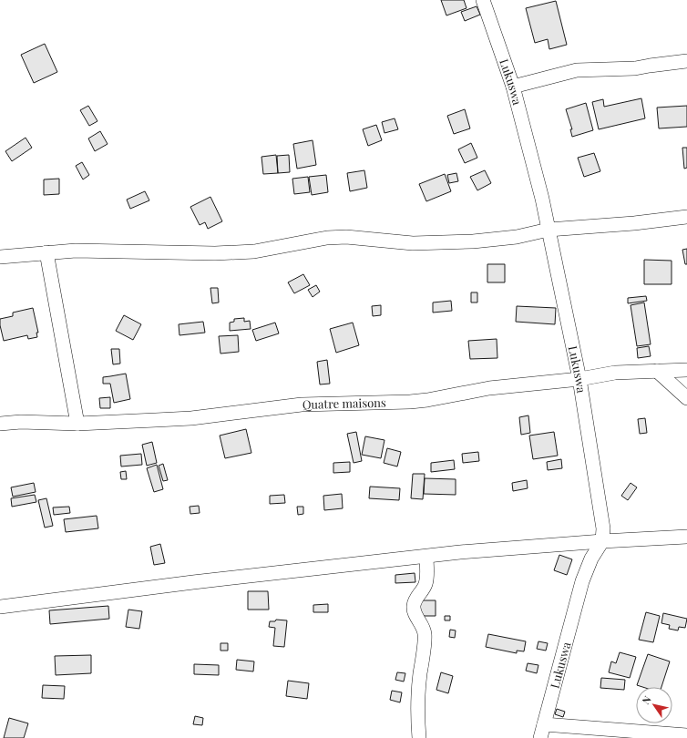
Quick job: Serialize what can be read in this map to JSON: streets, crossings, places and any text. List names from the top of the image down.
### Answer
{
  "streets": {
    "street": ["Lukuswa", "Quatre maisons"]
  },
  "crossings": [
    ["Lukuswa", "Quatre maisons"]
  ],
  "north": "top left"
}
